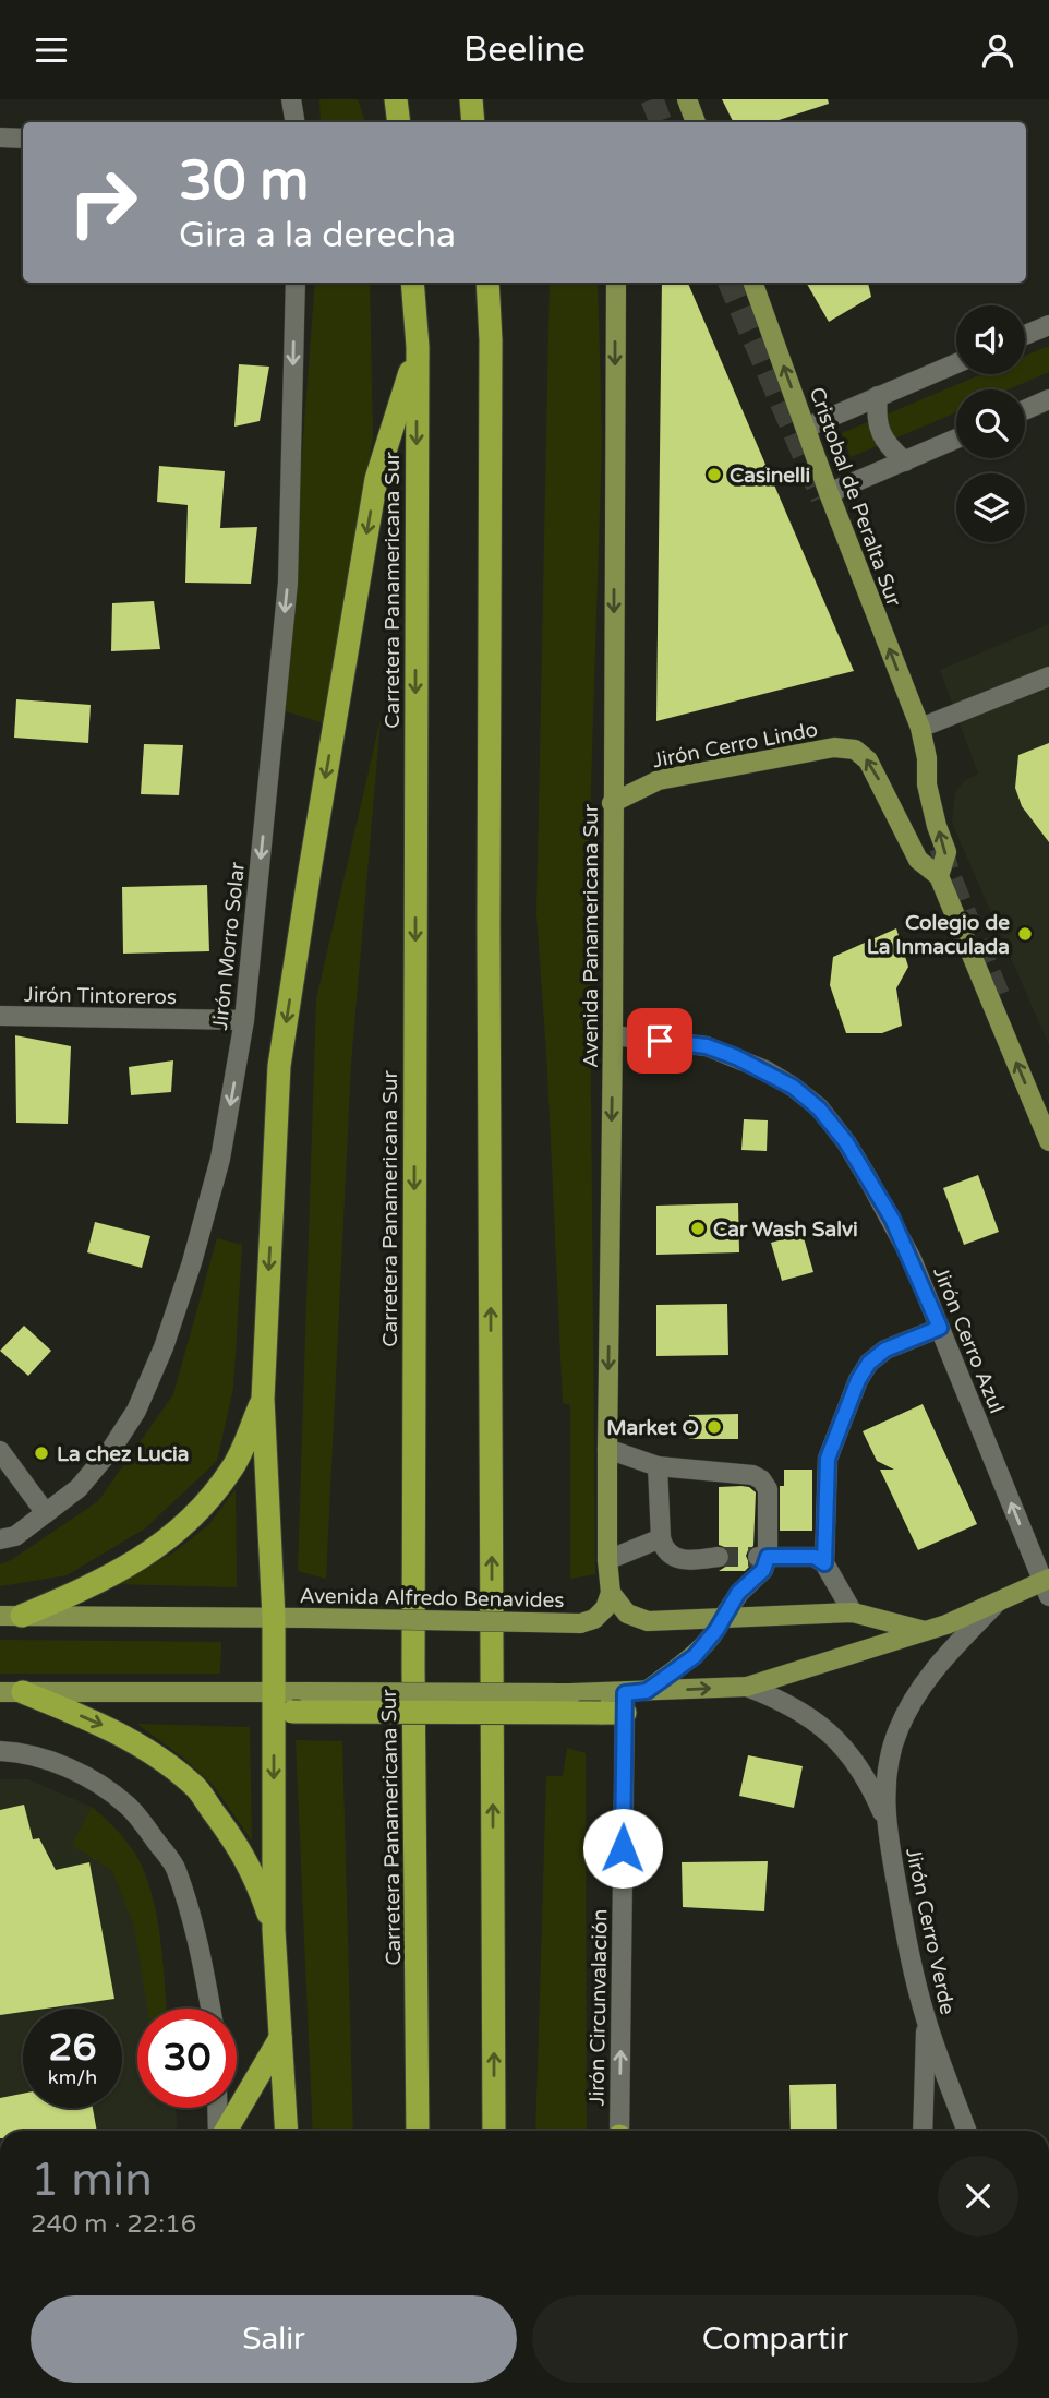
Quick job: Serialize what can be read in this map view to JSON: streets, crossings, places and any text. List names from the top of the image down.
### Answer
{
  "streets": {
    "highway": ["Carretera Panamericana Sur"],
    "main road": [
      "Cristobal de Peralta Sur",
      "Jirón Cerro Lindo",
      "Avenida Panamericana Sur",
      "Avenida Alfredo Benavides"
    ],
    "street": [
      "Jirón Morro Solar",
      "Jirón Tintoreros",
      "Jirón Cerro Azul",
      "Jirón Cerro Verde",
      "Jirón Circunvalación"
    ]
  },
  "crossings": [
    ["Cristobal de Peralta Sur", "Jirón Cerro Lindo"],
    ["Jirón Cerro Lindo", "Avenida Panamericana Sur"],
    ["Avenida Panamericana Sur", "Jirón Cerro Azul"],
    ["Avenida Panamericana Sur", "Avenida Alfredo Benavides"],
    ["Jirón Morro Solar", "Jirón Tintoreros"]
  ],
  "one_way": [
    "Cristobal de Peralta Sur",
    "Jirón Cerro Lindo",
    "Avenida Panamericana Sur",
    "Jirón Morro Solar",
    "Jirón Cerro Azul",
    "Jirón Circunvalación"
  ],
  "places": [
    "Casinelli",
    "Colegio de La Inmaculada",
    "Car Wash Salvi",
    "Market O",
    "La chez Lucia"
  ],
  "page": {
    "header": "Beeline",
    "turn": ["30 m", "Gira a la derecha"],
    "speed": "26 km/h",
    "limit": "30",
    "heading": ["1 min", "240 m · 22:16"],
    "buttons": ["Salir", "Compartir"]
  }
}
